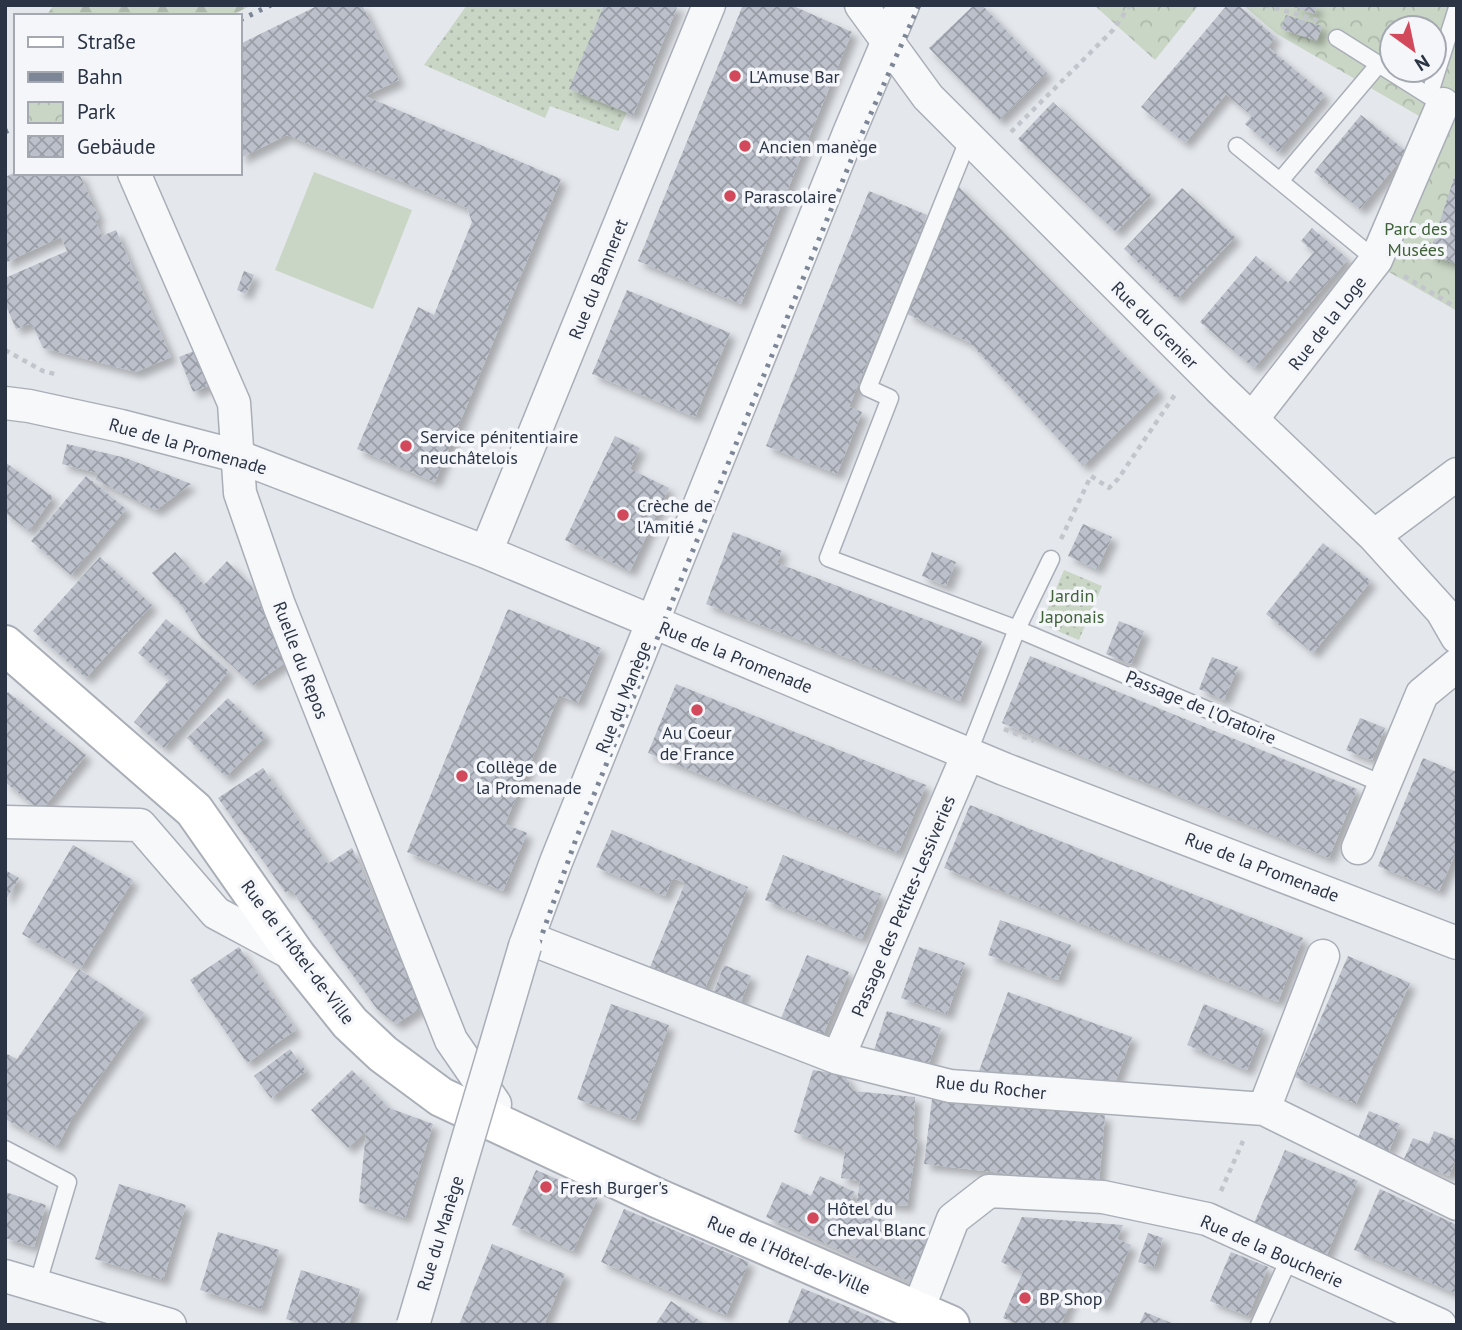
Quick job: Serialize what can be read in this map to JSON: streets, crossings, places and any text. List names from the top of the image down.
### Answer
{
  "streets": {
    "main road": ["Rue de l'Hôtel-de-Ville"],
    "street": [
      "Rue du Banneret",
      "Rue de la Loge",
      "Rue du Grenier",
      "Rue de la Promenade",
      "Ruelle du Repos",
      "Rue du Manège",
      "Passage des Petites-Lessiveries",
      "Rue du Rocher",
      "Rue de la Boucherie"
    ],
    "lane": ["Passage de l'Oratoire"]
  },
  "crossings": [
    ["Rue du Banneret", "Rue de la Promenade"],
    ["Rue de la Loge", "Rue du Grenier"],
    ["Rue du Grenier", "Rue du Manège"],
    ["Rue du Grenier", "Passage de l'Oratoire"],
    ["Rue de la Promenade", "Ruelle du Repos"],
    ["Rue de la Promenade", "Rue du Manège"],
    ["Rue de la Promenade", "Passage des Petites-Lessiveries"],
    ["Ruelle du Repos", "Rue de l'Hôtel-de-Ville"],
    ["Rue du Manège", "Rue du Rocher"],
    ["Passage des Petites-Lessiveries", "Rue du Rocher"],
    ["Rue de l'Hôtel-de-Ville", "Rue de la Boucherie"]
  ],
  "parks": ["Parc des Musées", "Jardin Japonais"],
  "places": [
    "L'Amuse Bar",
    "Ancien manège",
    "Parascolaire",
    "Service pénitentiaire neuchâtelois",
    "Crèche de l'Amitié",
    "Au Coeur de France",
    "Collège de la Promenade",
    "Fresh Burger's",
    "Hôtel du Cheval Blanc",
    "BP Shop"
  ],
  "legend": [
    "Straße",
    "Bahn",
    "Park",
    "Gebäude"
  ],
  "north": "bottom right"
}
